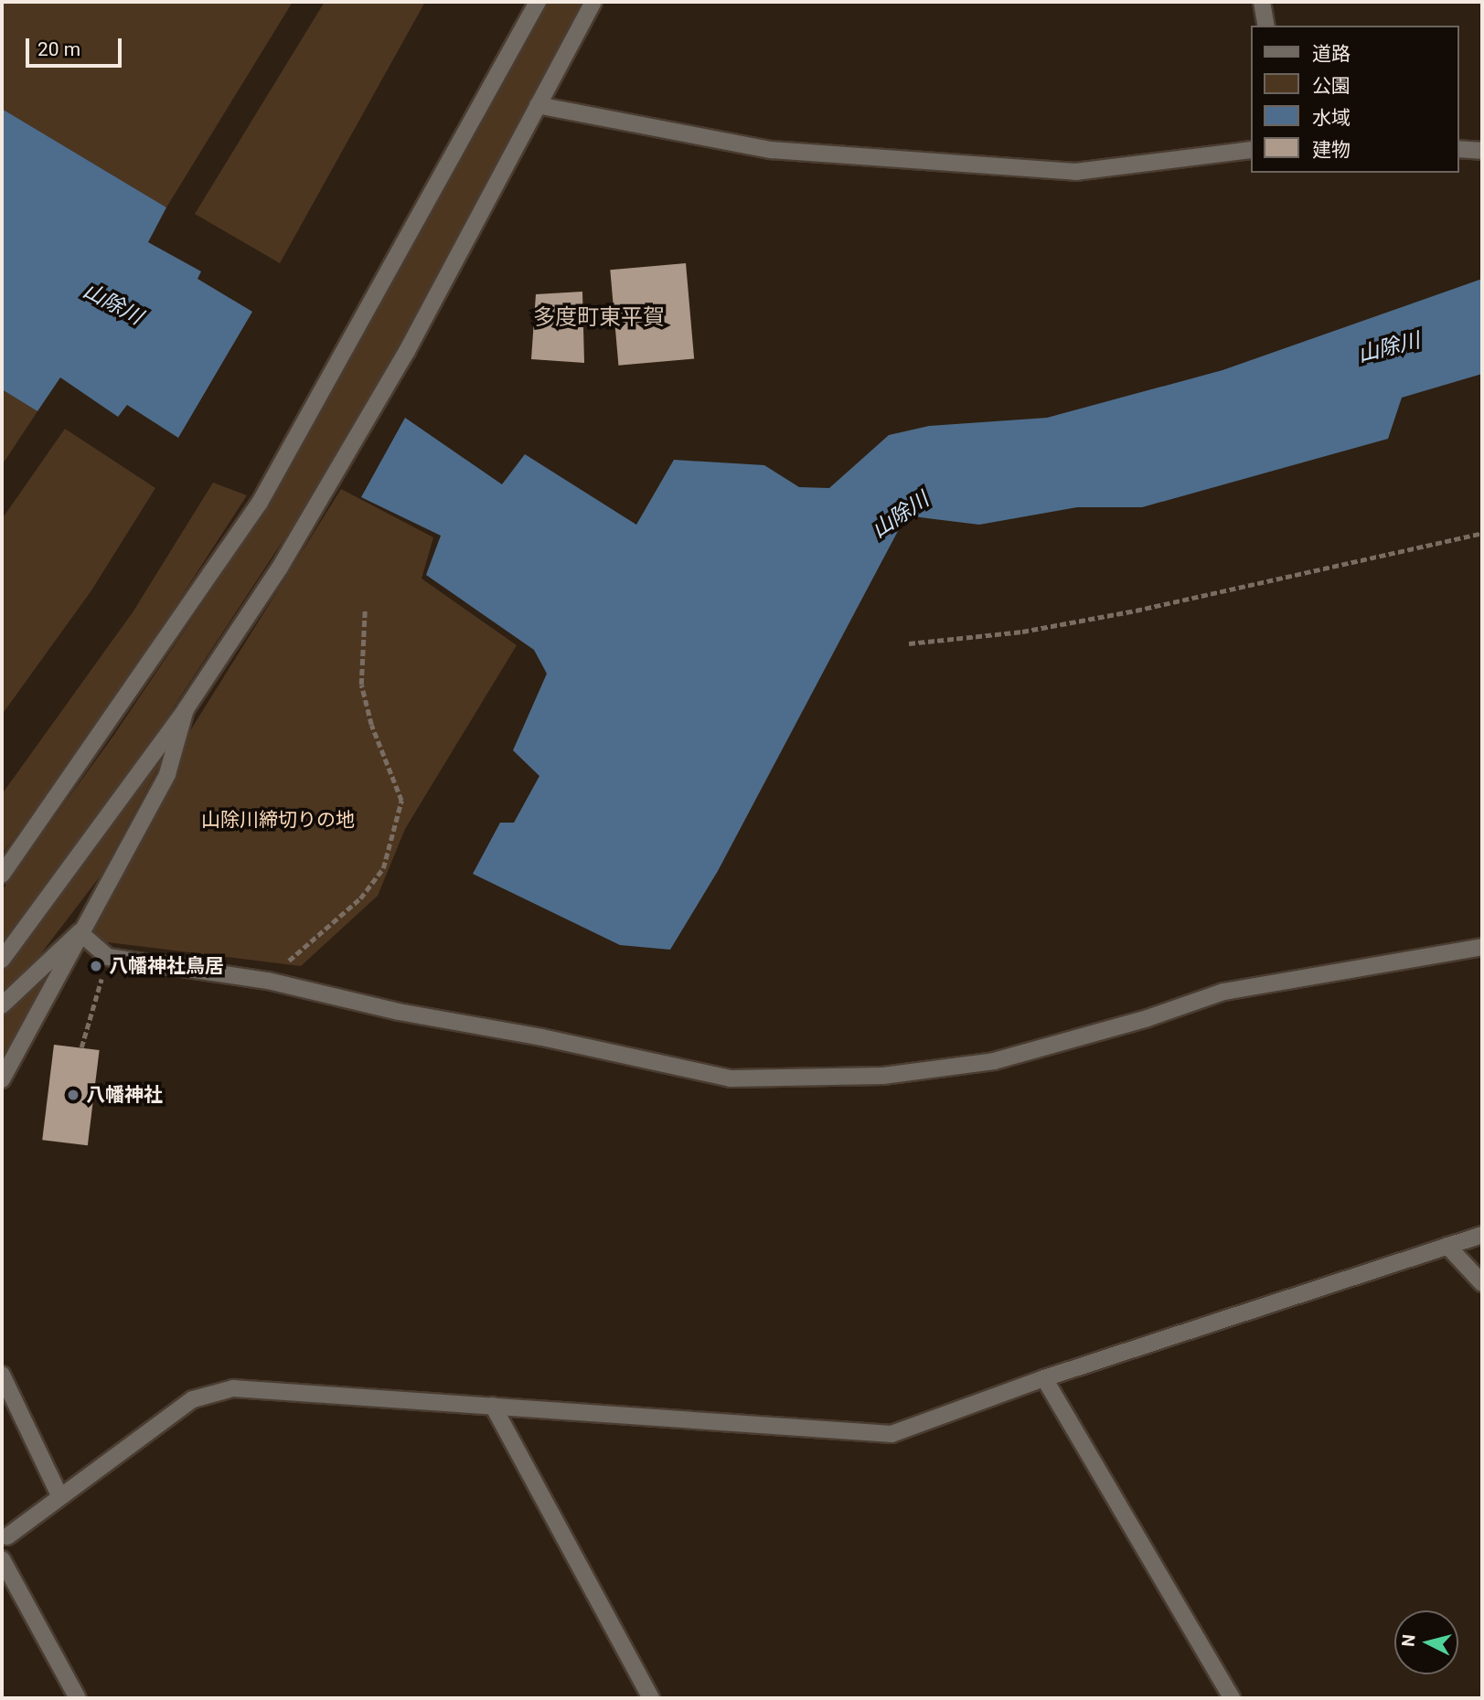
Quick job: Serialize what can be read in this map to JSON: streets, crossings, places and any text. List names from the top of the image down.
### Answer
{
  "districts": ["多度町東平賀"],
  "water": ["山除川"],
  "parks": ["山除川締切りの地"],
  "places": ["八幡神社鳥居", "八幡神社"],
  "legend": [
    "道路",
    "公園",
    "水域",
    "建物"
  ],
  "scale_bar": "20 m",
  "north": "left"
}
